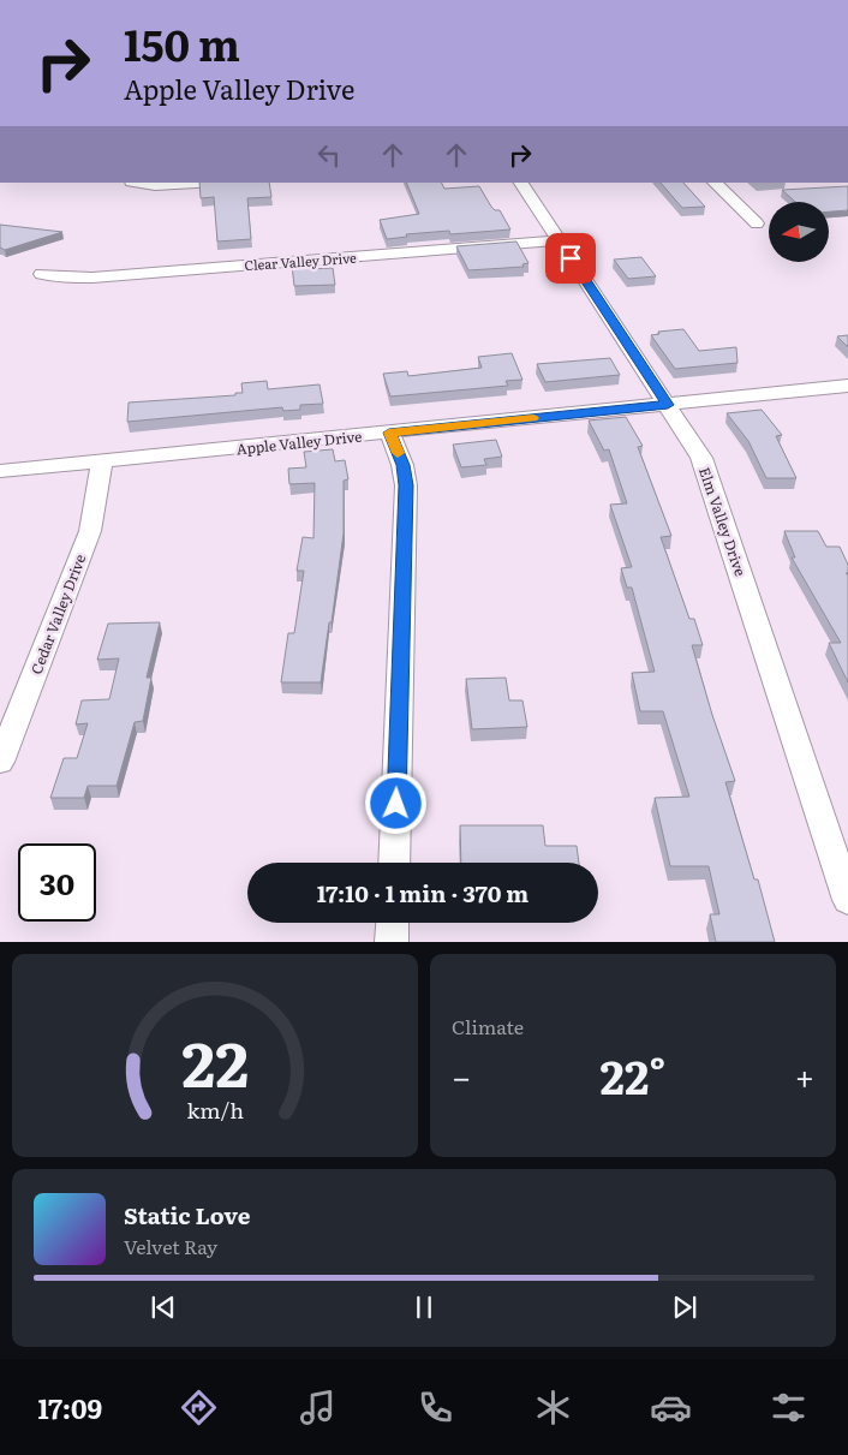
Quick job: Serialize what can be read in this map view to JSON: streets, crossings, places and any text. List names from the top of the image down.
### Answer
{
  "streets": {
    "street": [
      "Clear Valley Drive",
      "Apple Valley Drive",
      "Elm Valley Drive",
      "Cedar Valley Drive"
    ]
  },
  "crossings": [
    ["Clear Valley Drive", "Elm Valley Drive"],
    ["Apple Valley Drive", "Elm Valley Drive"],
    ["Apple Valley Drive", "Cedar Valley Drive"]
  ],
  "north": "left",
  "page": {
    "turn": ["150 m", "Apple Valley Drive"],
    "limit": "30",
    "trip": "17:10 · 1 min · 370 m",
    "tile": "Climate",
    "heat": ["−", "22°", "+"],
    "song": ["Static Love", "Velvet Ray"],
    "tabs": "17:09",
    "gauge": ["22", "km/h"]
  }
}
